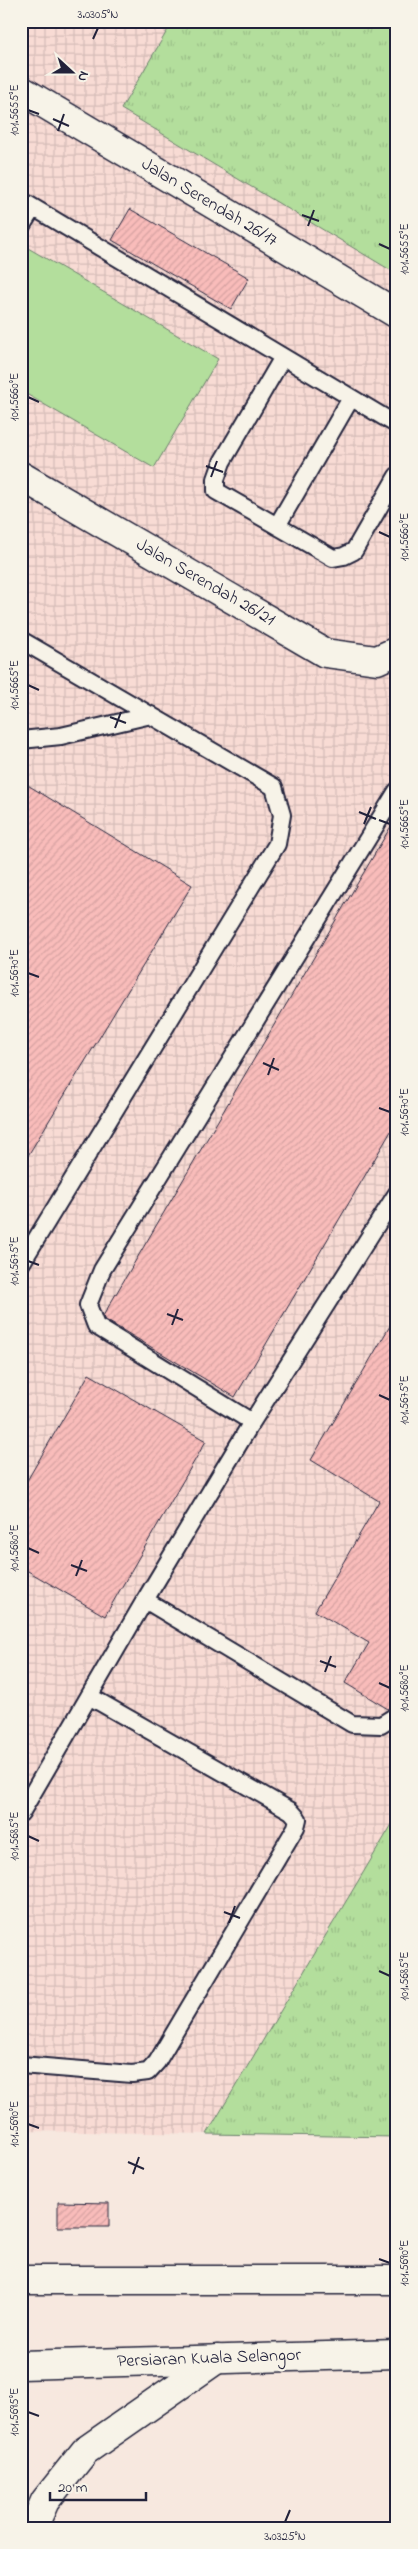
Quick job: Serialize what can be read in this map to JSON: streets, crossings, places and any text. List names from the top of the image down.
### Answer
{
  "streets": {
    "street": ["Jalan Serendah 26/17", "Jalan Serendah 26/21", "Persiaran Kuala Selangor"]
  },
  "scale_bar": "20 m",
  "north": "right",
  "coordinates": [
    "3.0305°N",
    "101.5655°E",
    "101.5660°E",
    "101.5665°E",
    "101.5670°E",
    "101.5675°E",
    "101.5680°E",
    "101.5685°E",
    "101.5690°E",
    "101.5695°E",
    "3.0325°N"
  ]
}
